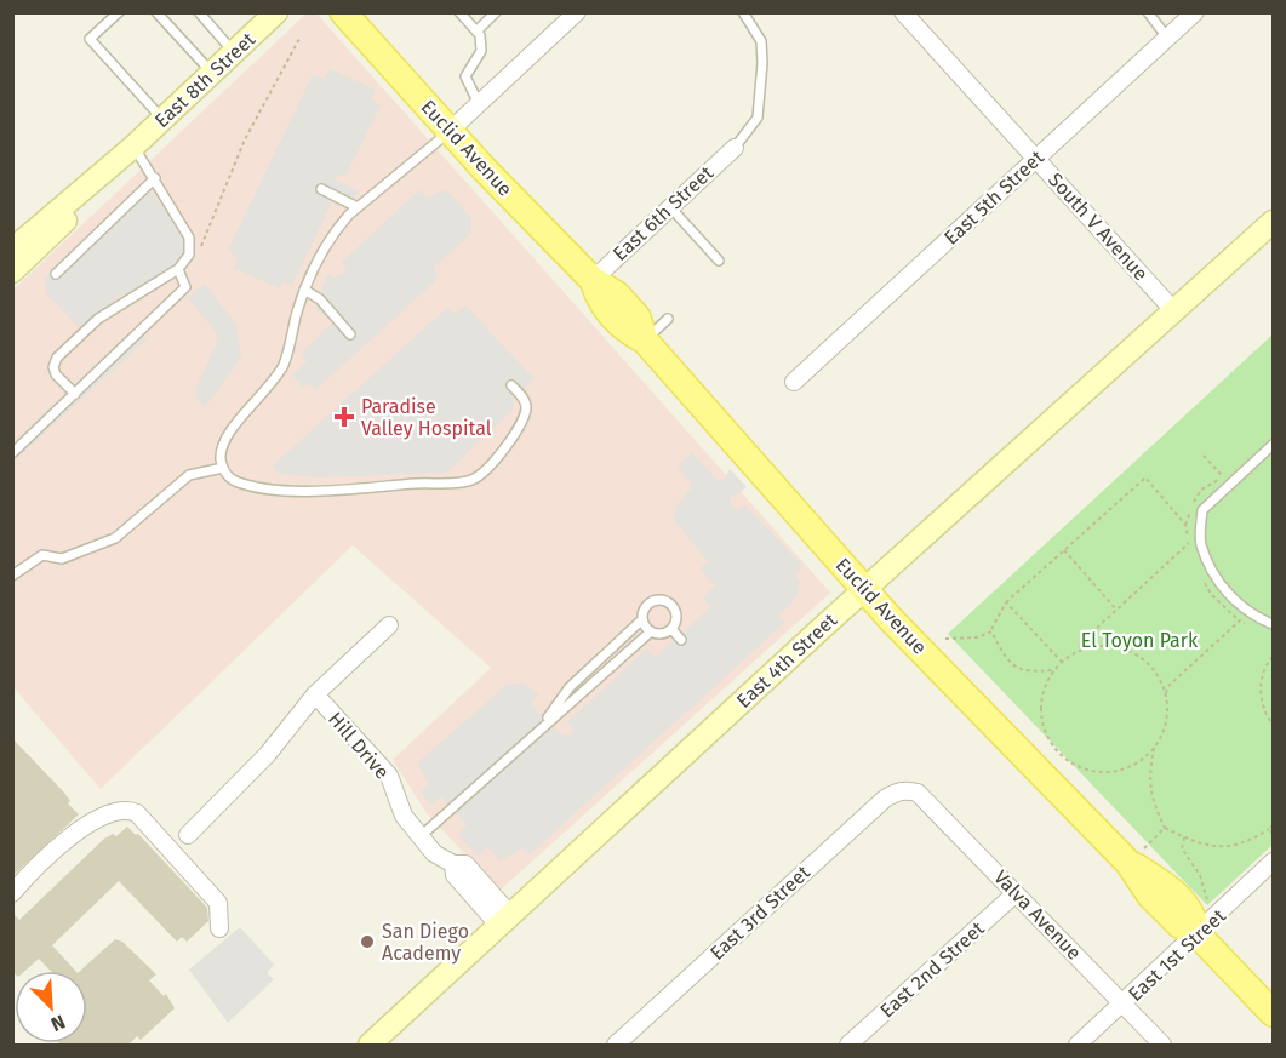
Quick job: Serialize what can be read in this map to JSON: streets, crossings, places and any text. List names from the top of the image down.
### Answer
{
  "streets": {
    "main road": ["Euclid Avenue"],
    "street": [
      "East 8th Street",
      "East 5th Street",
      "East 6th Street",
      "South V Avenue",
      "East 4th Street",
      "Hill Drive",
      "East 3rd Street",
      "Valva Avenue",
      "East 1st Street",
      "East 2nd Street"
    ]
  },
  "crossings": [
    ["Euclid Avenue", "East 6th Street"],
    ["Euclid Avenue", "East 4th Street"],
    ["Euclid Avenue", "East 1st Street"],
    ["East 5th Street", "South V Avenue"],
    ["South V Avenue", "East 4th Street"],
    ["East 4th Street", "Hill Drive"],
    ["East 3rd Street", "Valva Avenue"],
    ["Valva Avenue", "East 1st Street"],
    ["Valva Avenue", "East 2nd Street"]
  ],
  "parks": ["El Toyon Park"],
  "places": {
    "health": ["Paradise Valley Hospital"],
    "other": ["San Diego Academy"]
  },
  "north": "bottom right"
}
